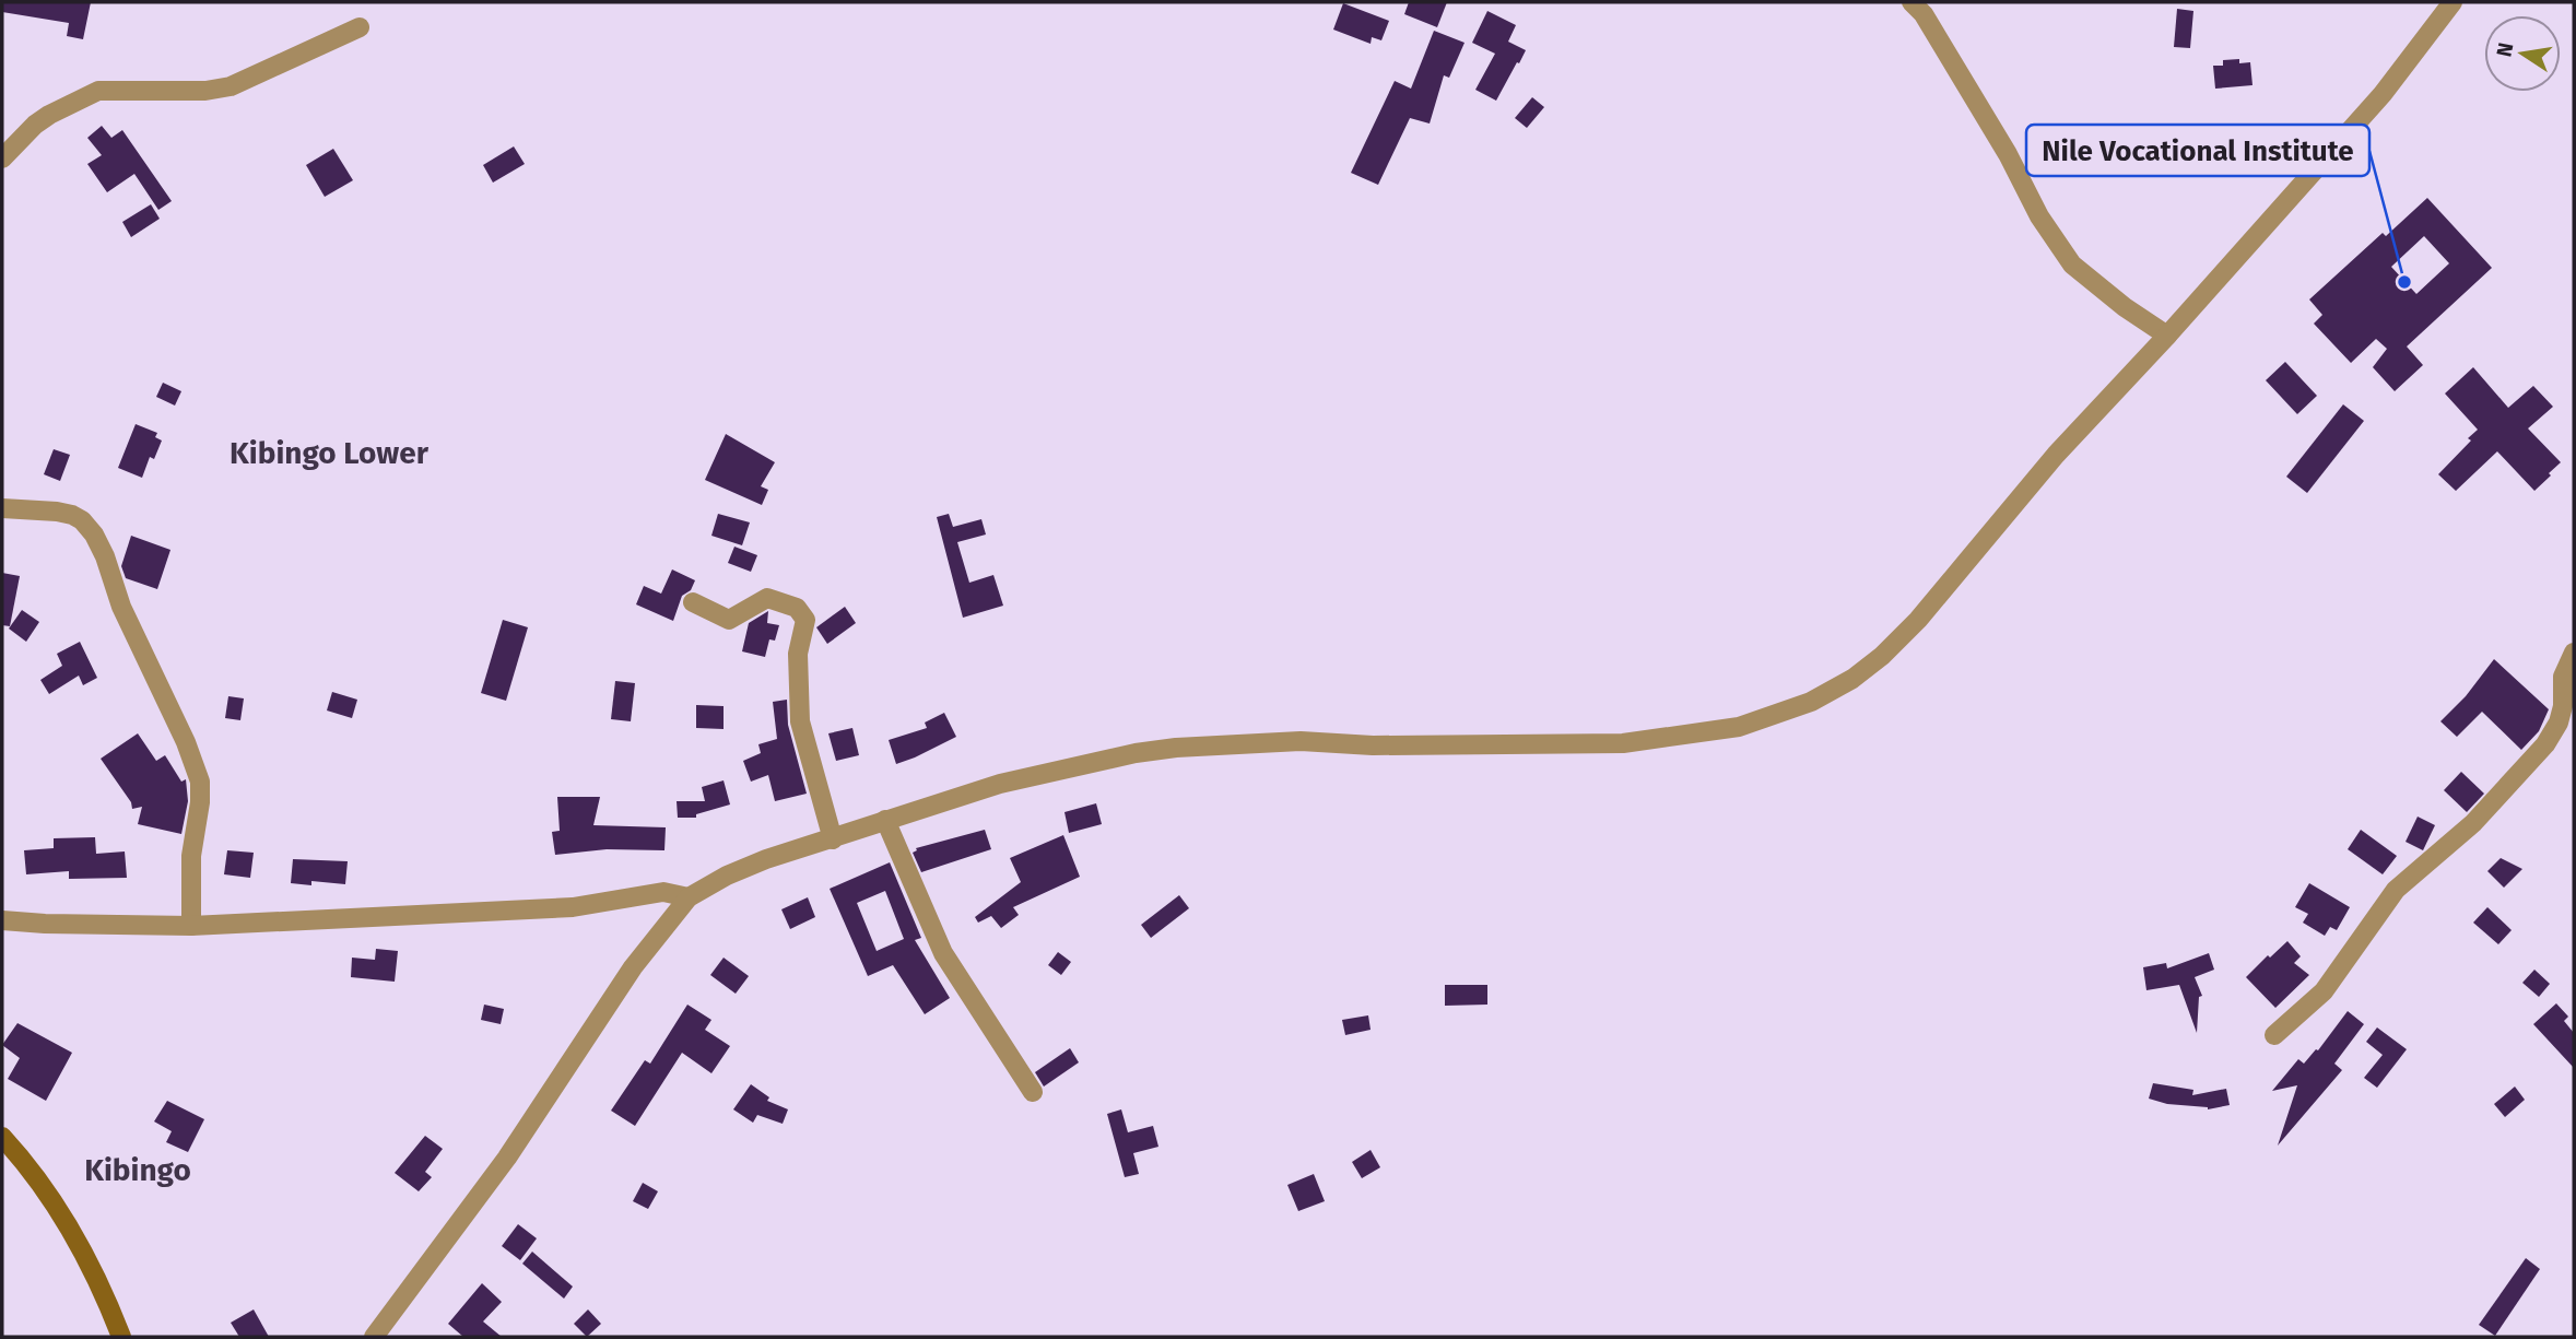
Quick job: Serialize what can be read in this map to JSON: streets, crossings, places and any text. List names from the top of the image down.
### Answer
{
  "districts": ["Kibingo Lower", "Kibingo"],
  "places": ["Nile Vocational Institute"],
  "north": "left"
}
